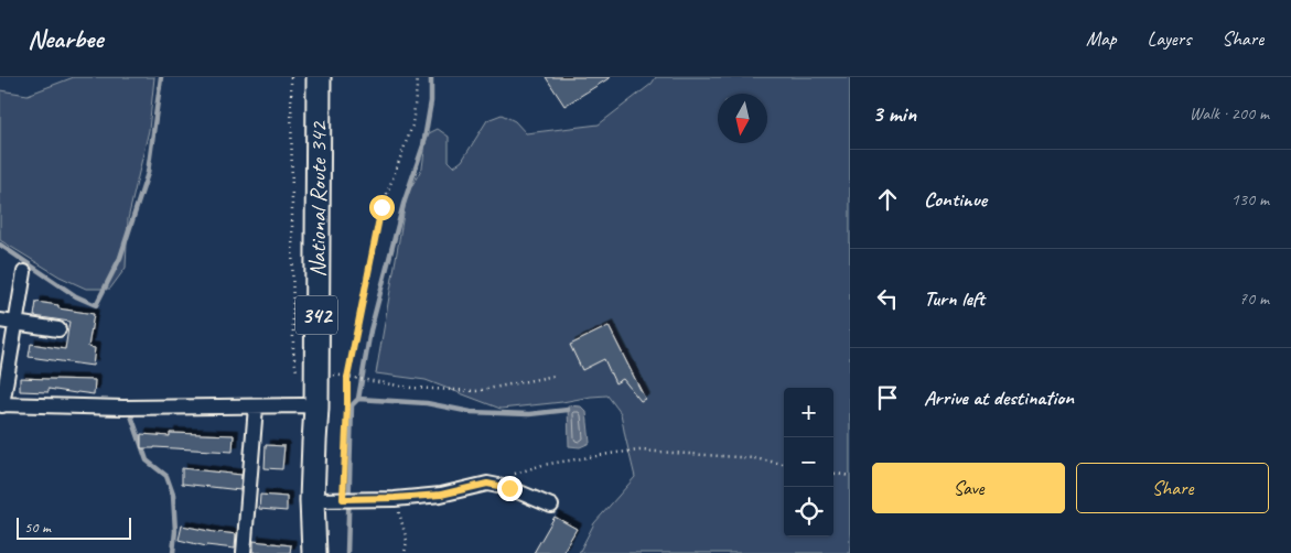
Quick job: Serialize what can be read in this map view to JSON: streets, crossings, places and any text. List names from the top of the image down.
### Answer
{
  "streets": {
    "highway": ["National Route 342", "342"]
  },
  "scale_bar": "50 m",
  "north": "bottom",
  "page": {
    "header": "Nearbee",
    "nav": ["Map", "Layers", "Share"],
    "heading": ["3 min", "Walk · 200 m"],
    "list": [
      ["Continue", "130 m"],
      ["Turn left", "70 m"],
      "Arrive at destination"
    ],
    "map_buttons": ["+", "−"],
    "buttons": ["Save", "Share"],
    "scale": "50 m"
  }
}
